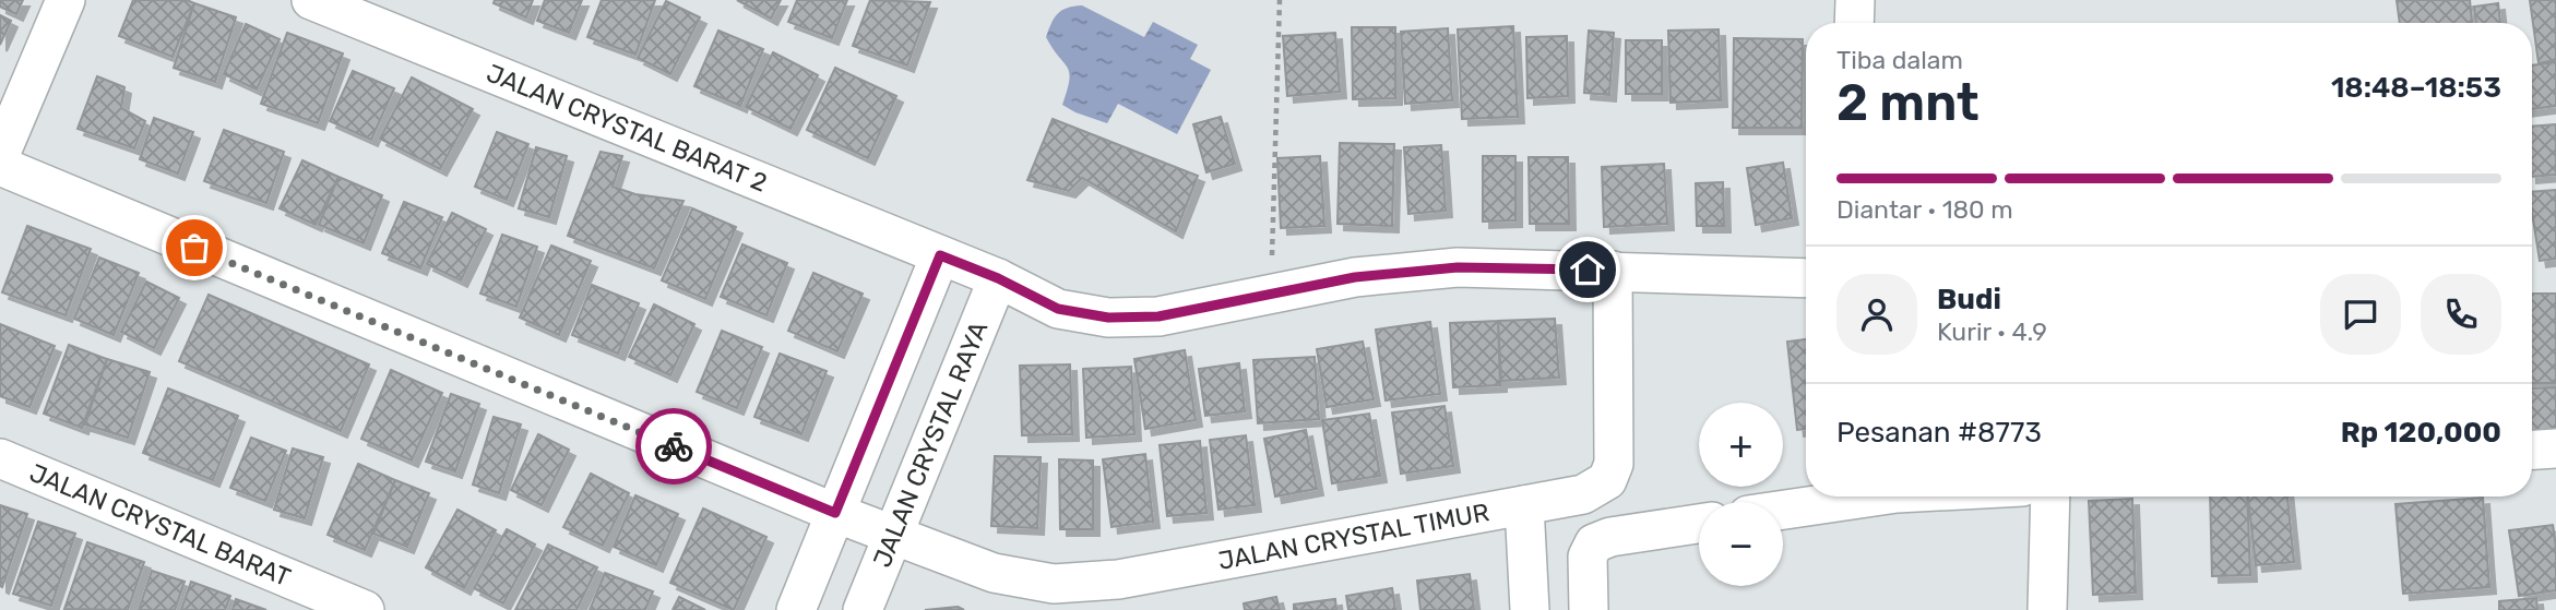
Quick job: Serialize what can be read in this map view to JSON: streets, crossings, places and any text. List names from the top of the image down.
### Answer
{
  "streets": {
    "street": [
      "JALAN CRYSTAL BARAT 2",
      "JALAN CRYSTAL RAYA",
      "JALAN CRYSTAL BARAT",
      "JALAN CRYSTAL TIMUR"
    ]
  },
  "crossings": [
    ["JALAN CRYSTAL BARAT 2", "JALAN CRYSTAL RAYA"],
    ["JALAN CRYSTAL BARAT 2", "JALAN CRYSTAL TIMUR"],
    ["JALAN CRYSTAL RAYA", "JALAN CRYSTAL TIMUR"]
  ],
  "page": {
    "heading": ["2 mnt", "Tiba dalam", "18:48–18:53"],
    "panel": [
      "Budi",
      "Kurir · 4.9",
      "Pesanan #8773",
      "Rp 120,000"
    ],
    "bar": "Diantar · 180 m",
    "map_buttons": ["+", "−"]
  }
}
